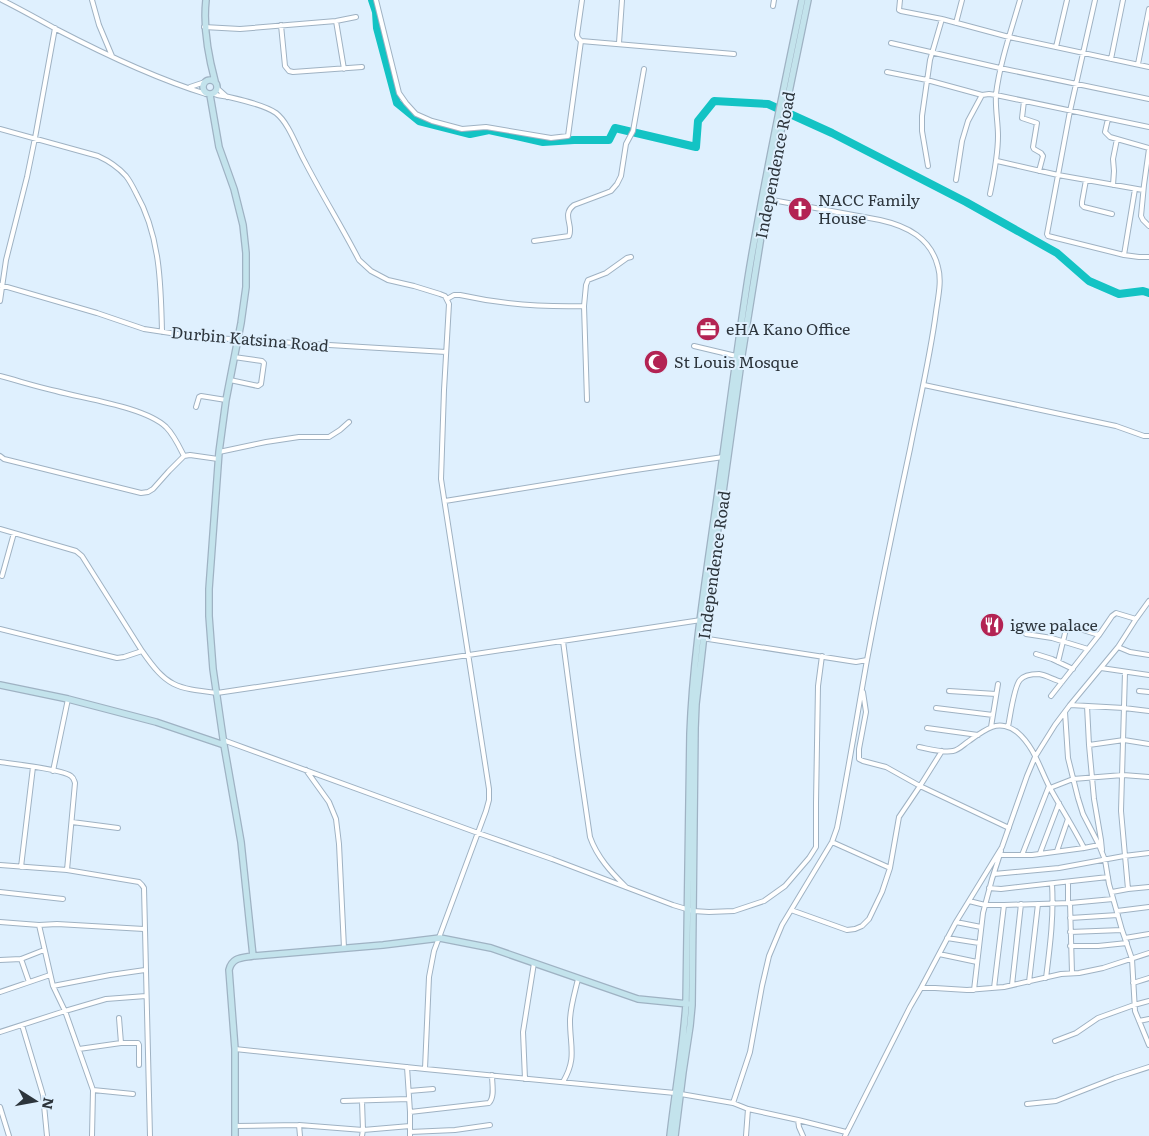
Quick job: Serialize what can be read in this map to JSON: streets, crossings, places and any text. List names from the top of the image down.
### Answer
{
  "streets": {
    "street": ["Independence Road", "Durbin Katsina Road"]
  },
  "places": {
    "church": ["NACC Family House"],
    "office": ["eHA Kano Office"],
    "mosque": ["St Louis Mosque"],
    "restaurant": ["igwe palace"]
  },
  "north": "right"
}
